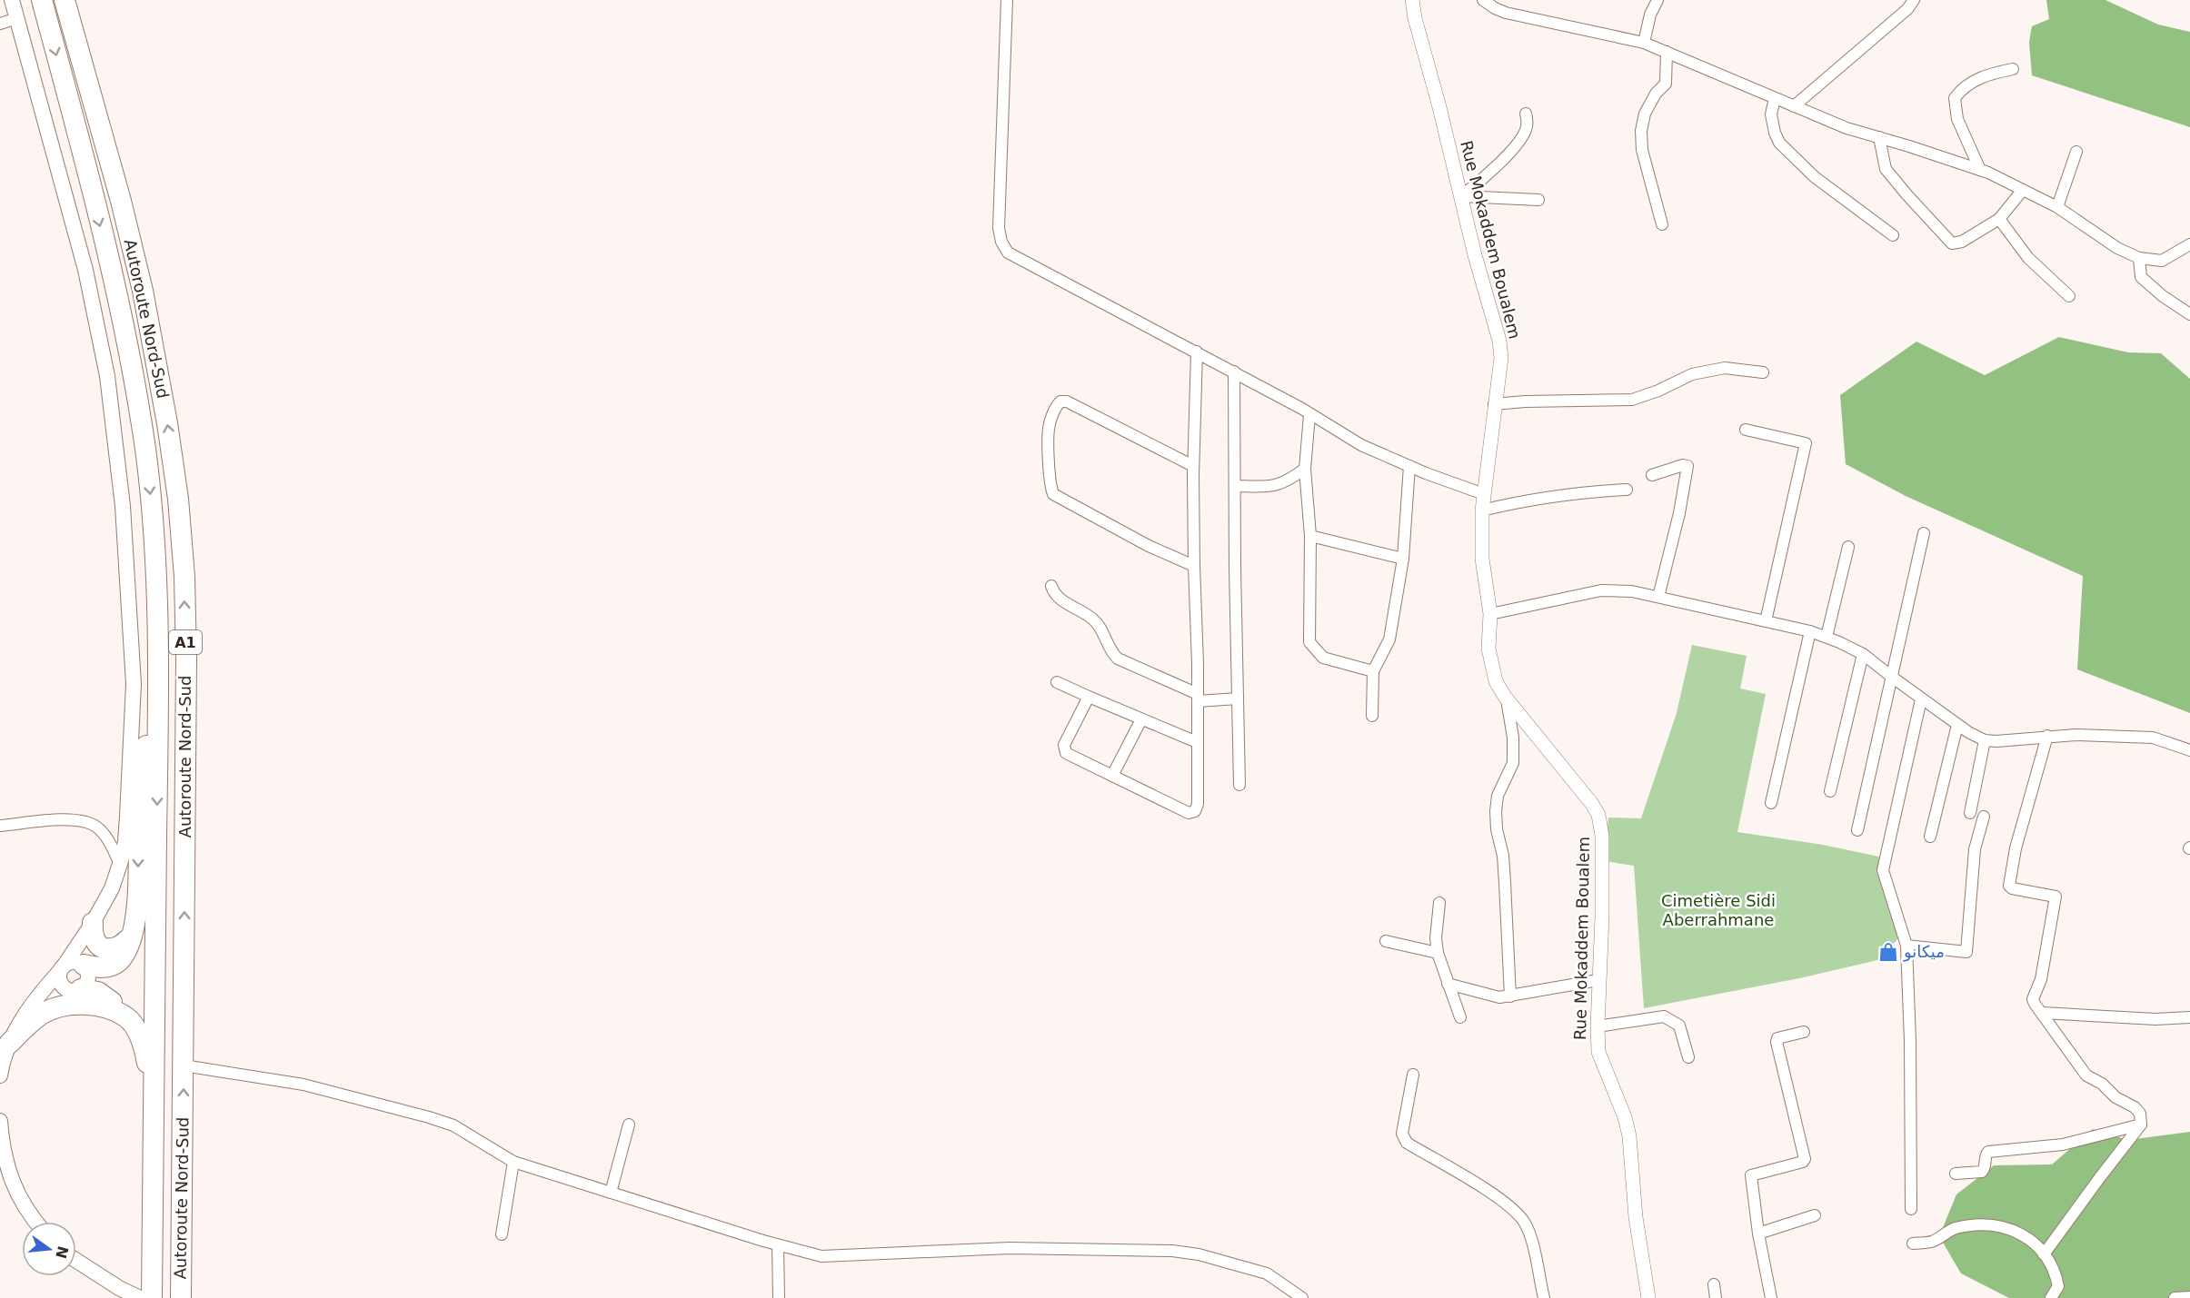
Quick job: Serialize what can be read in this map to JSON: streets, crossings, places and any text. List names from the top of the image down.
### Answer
{
  "streets": {
    "highway": ["Autoroute Nord-Sud", "A1"],
    "street": ["Rue Mokaddem Boualem"]
  },
  "parks": ["Cimetière Sidi Aberrahmane"],
  "places": {
    "shop": ["ميكانو"]
  },
  "north": "right"
}
